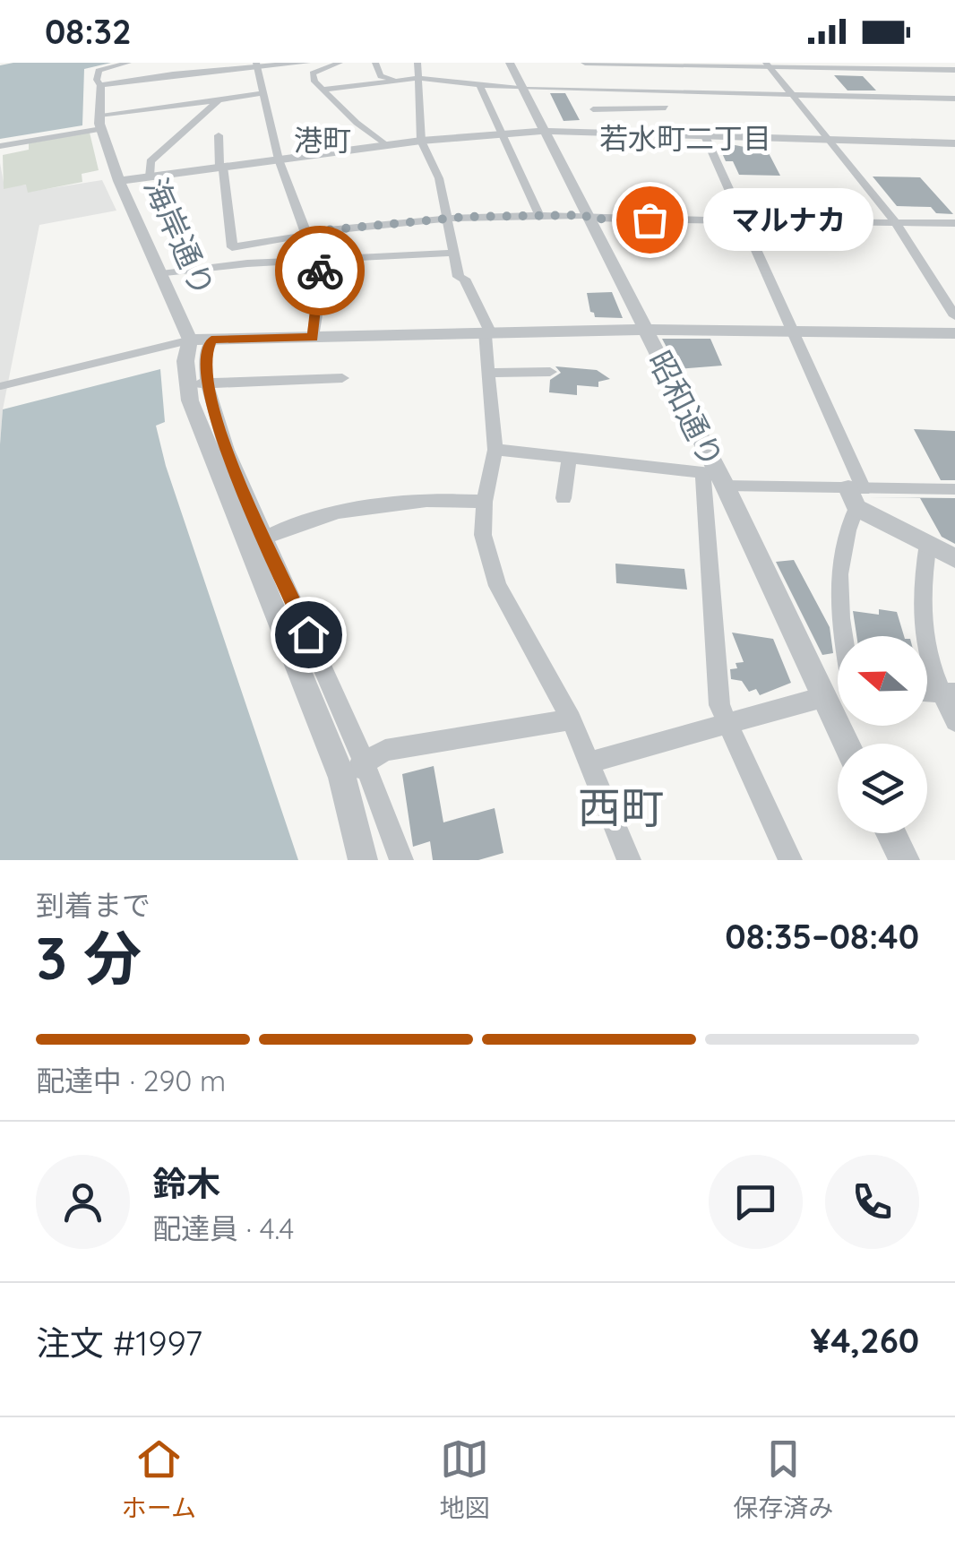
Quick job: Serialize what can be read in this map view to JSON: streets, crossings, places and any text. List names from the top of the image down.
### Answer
{
  "streets": {
    "street": ["海岸通り", "昭和通り"]
  },
  "districts": ["若水町二丁目", "港町", "西町"],
  "places": ["マルナカ"],
  "north": "left",
  "page": {
    "status": "08:32",
    "bubble": "マルナカ",
    "heading": ["3 分", "到着まで", "08:35–08:40"],
    "panel": [
      "鈴木",
      "配達員 · 4.4",
      "注文 #1997",
      "¥4,260"
    ],
    "bar": "配達中 · 290 m",
    "tabs": ["ホーム", "地図", "保存済み"]
  }
}
